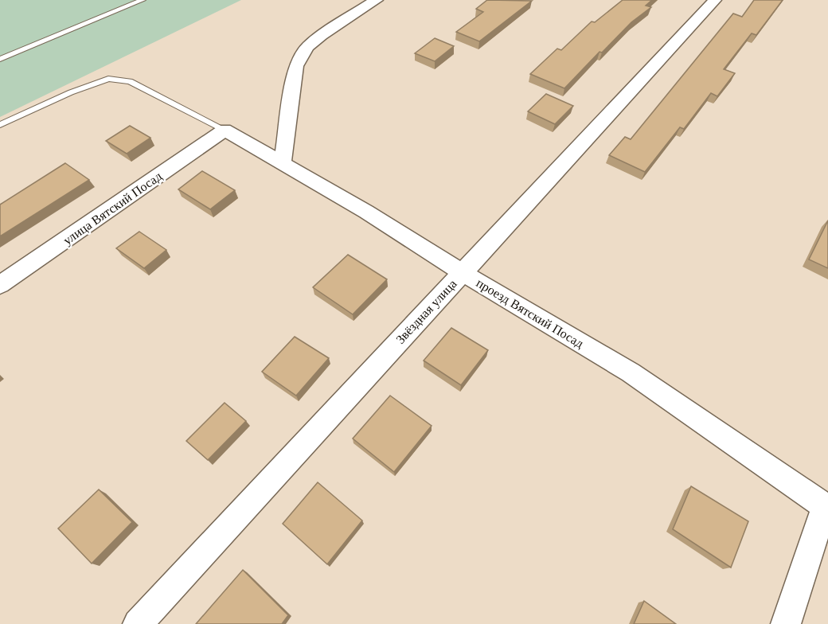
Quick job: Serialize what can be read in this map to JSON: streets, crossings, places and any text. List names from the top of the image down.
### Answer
{
  "streets": {
    "street": ["улица Вятский Посад", "Звёздная улица", "проезд Вятский Посад"]
  },
  "crossings": [
    ["улица Вятский Посад", "проезд Вятский Посад"],
    ["Звёздная улица", "проезд Вятский Посад"]
  ]
}
